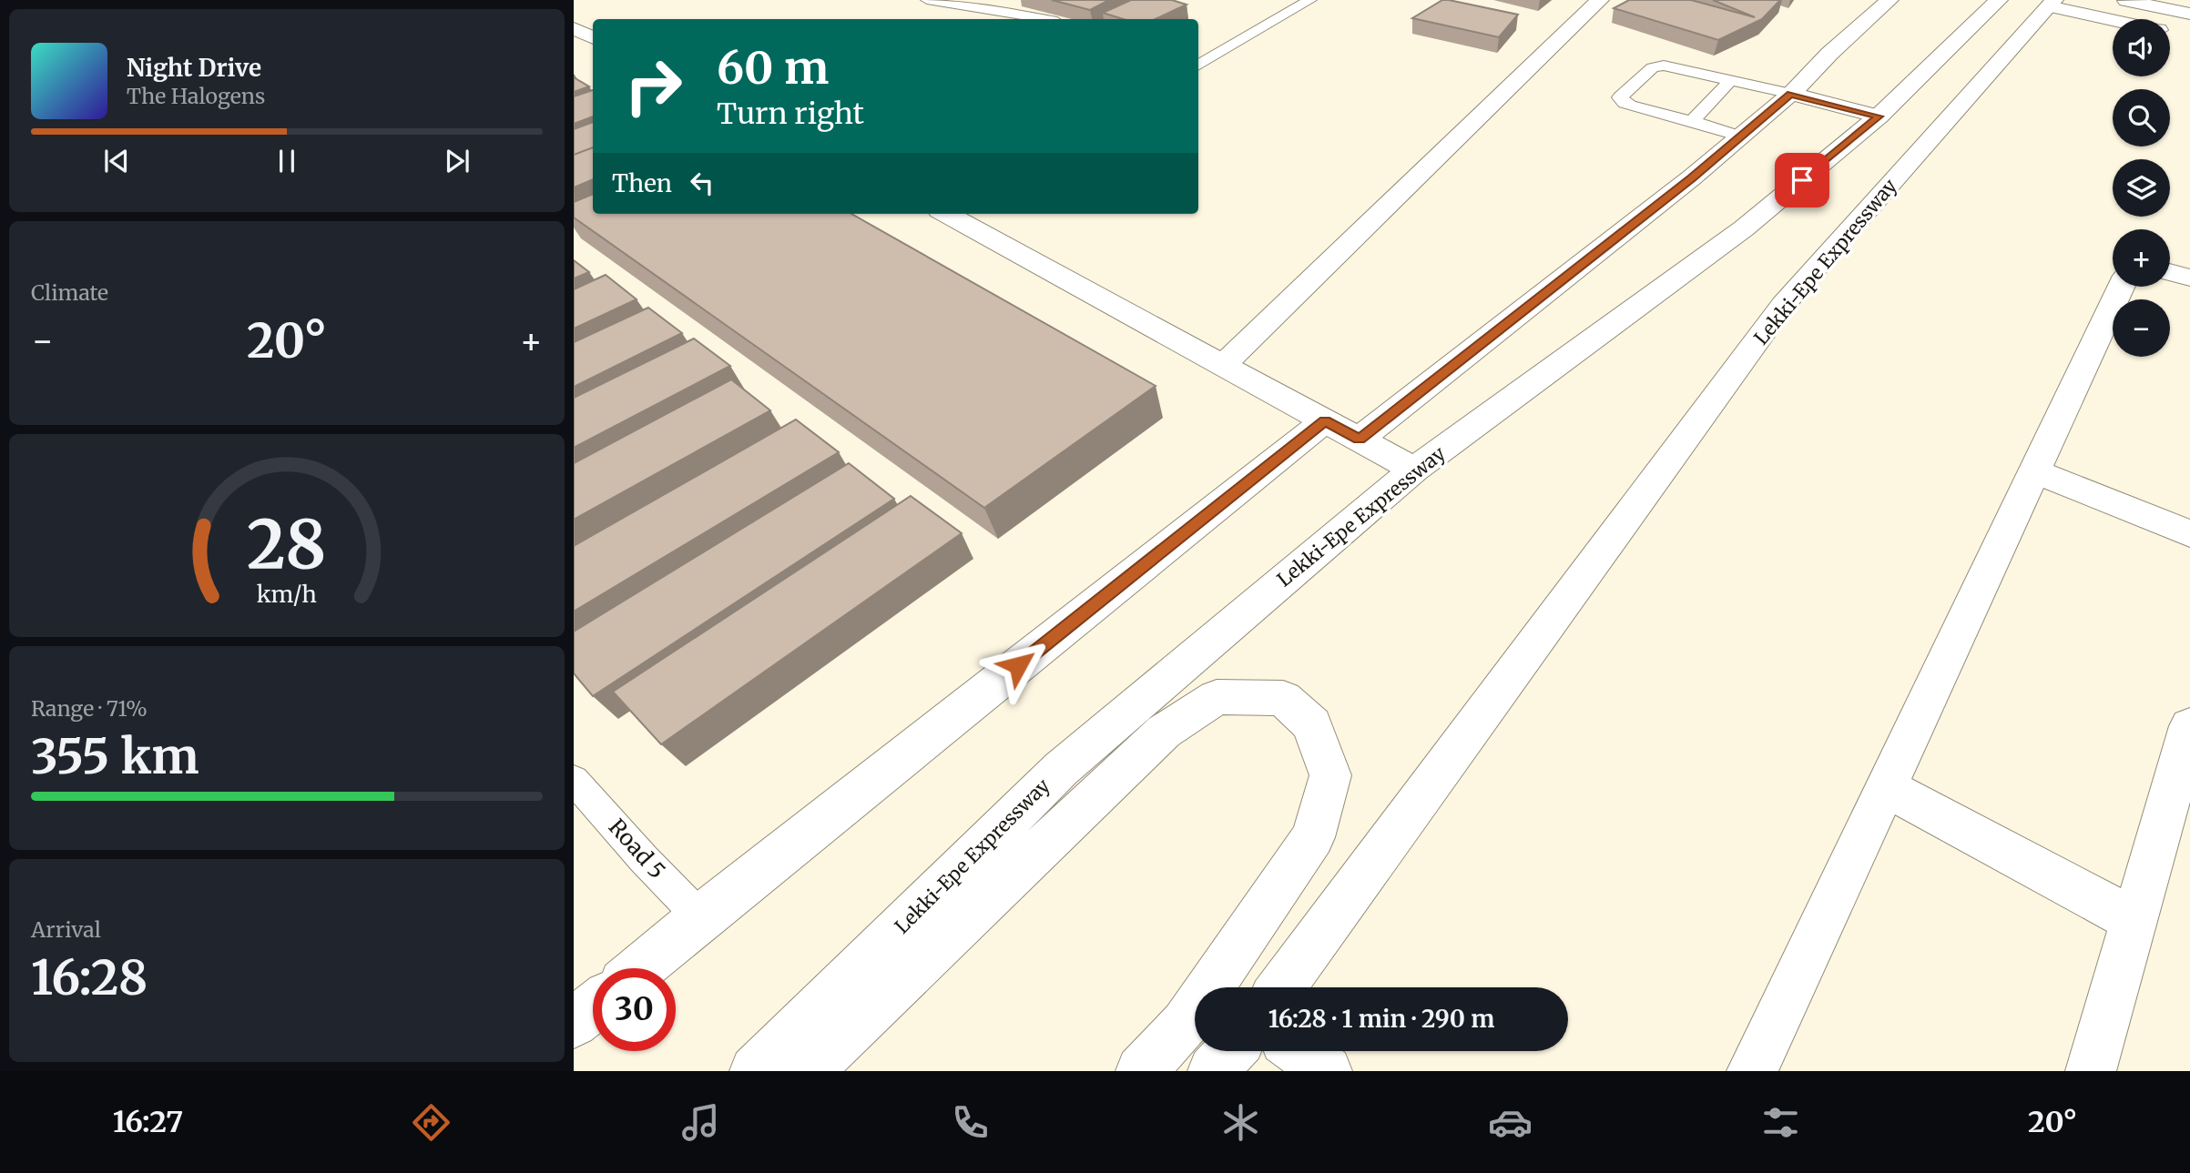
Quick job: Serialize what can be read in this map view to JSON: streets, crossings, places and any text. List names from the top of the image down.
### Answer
{
  "streets": {
    "main road": ["Lekki-Epe Expressway"],
    "lane": ["Road 5"]
  },
  "page": {
    "map_buttons": ["+", "−"],
    "turn": ["60 m", "Turn right"],
    "song": ["Night Drive", "The Halogens"],
    "then": "Then",
    "tile": [
      "Climate",
      ["Range · 71%", "355 km"],
      ["Arrival", "16:28"]
    ],
    "heat": ["−", "20°", "+"],
    "limit": "30",
    "trip": "16:28 · 1 min · 290 m",
    "tabs": ["16:27", "20°"],
    "gauge": ["28", "km/h"]
  }
}
